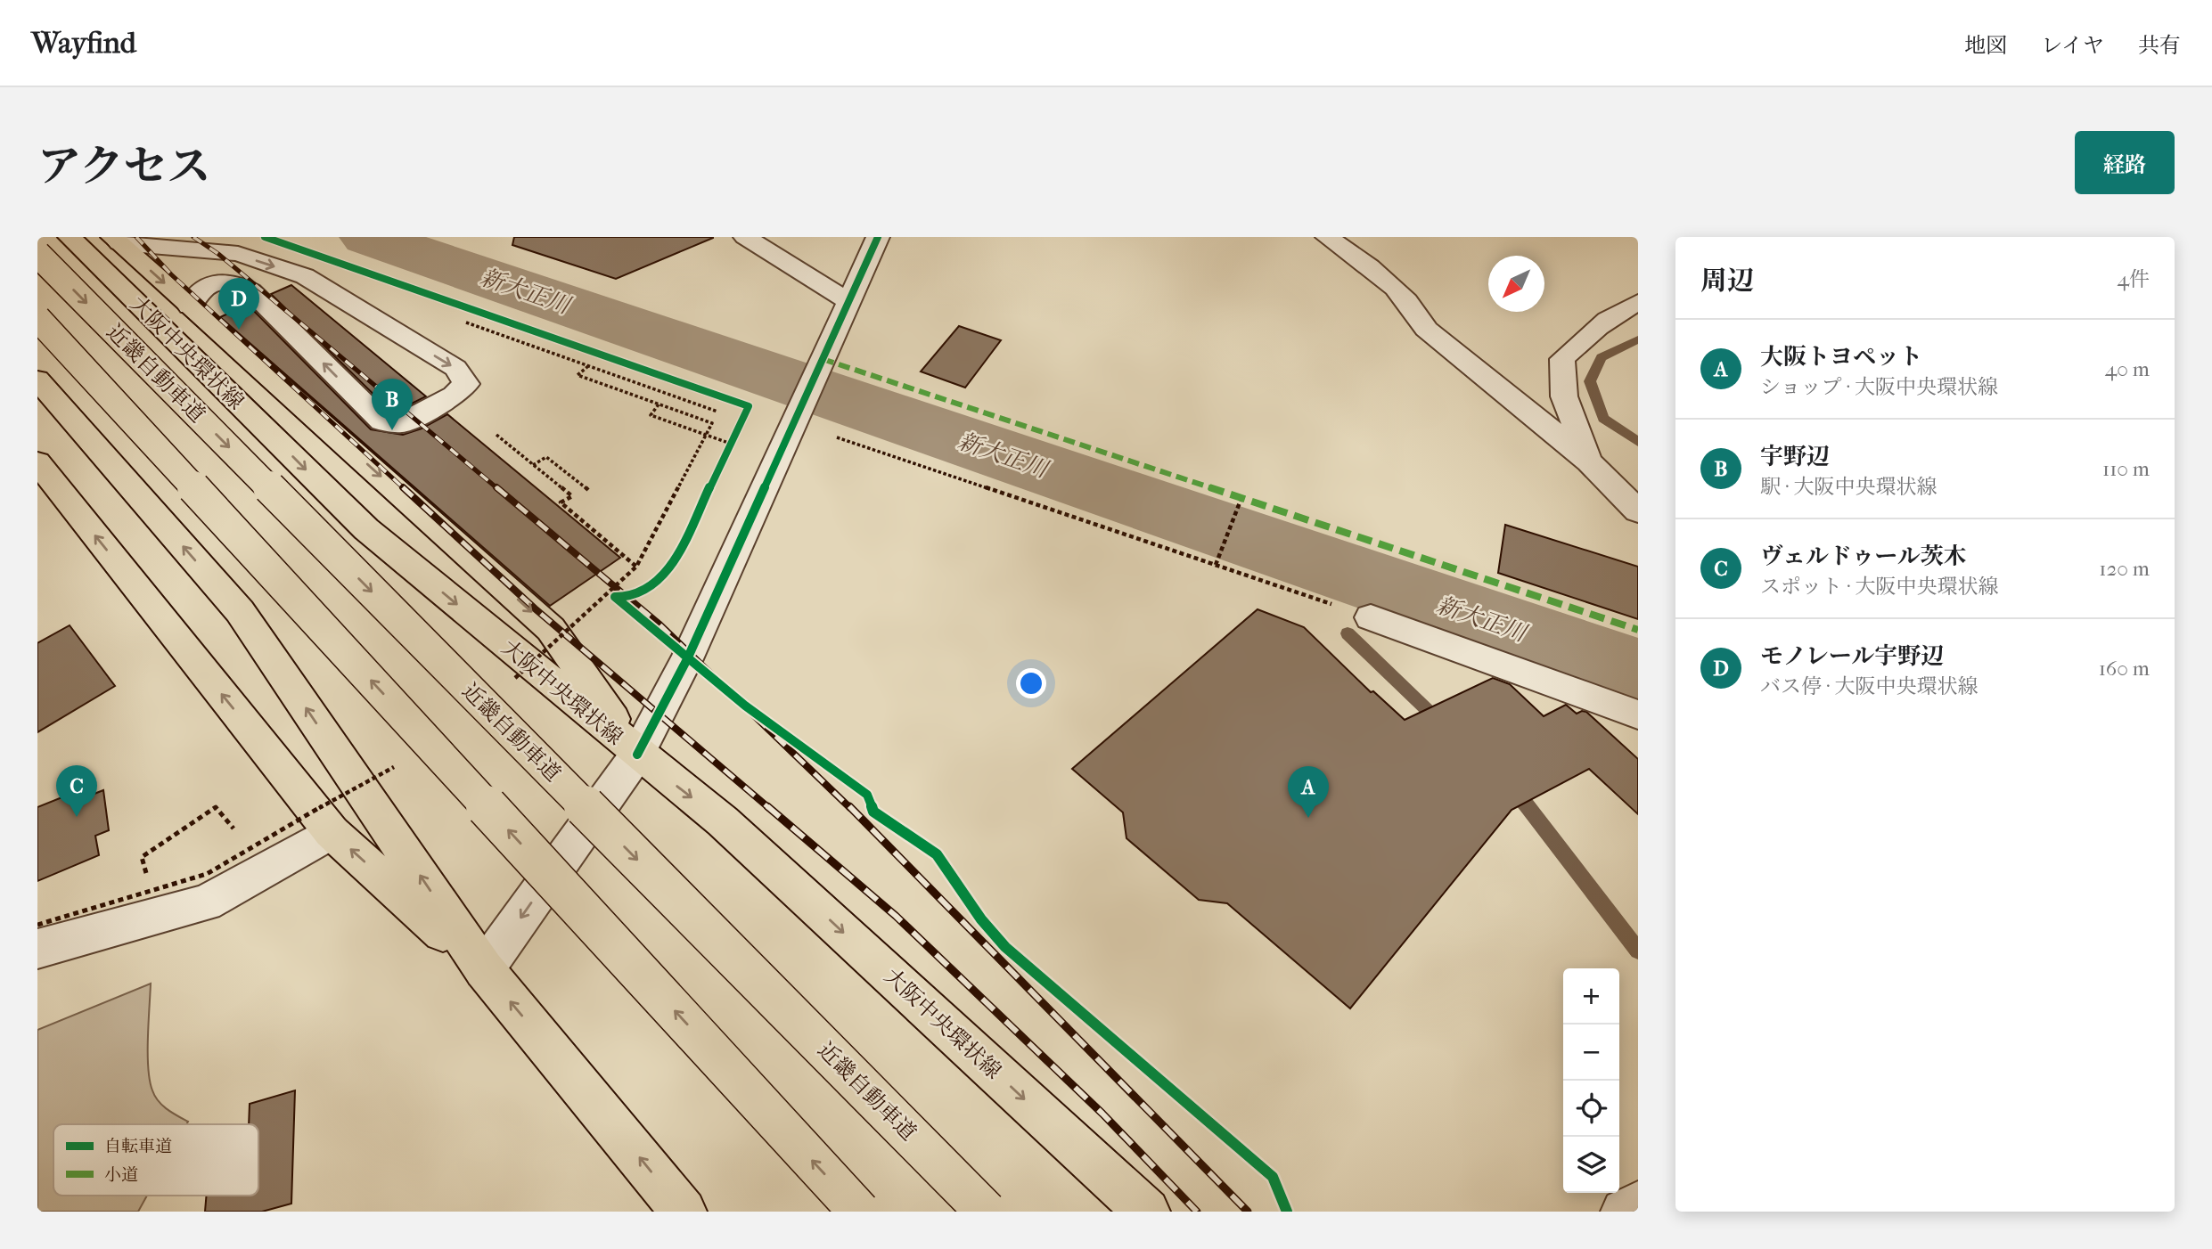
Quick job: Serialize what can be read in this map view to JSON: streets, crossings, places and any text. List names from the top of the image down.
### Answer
{
  "streets": {
    "main road": ["大阪中央環状線", "近畿自動車道"]
  },
  "water": ["新大正川"],
  "legend": ["自転車道", "小道"],
  "north": "bottom left",
  "page": {
    "header": "Wayfind",
    "nav": ["地図", "レイヤ", "共有"],
    "title": "アクセス",
    "buttons": "経路",
    "heading": ["周辺", "4件"],
    "pins": [
      "D",
      "B",
      "C",
      "A"
    ],
    "list": [
      {
        "mark": "A",
        "name": "大阪トヨペット",
        "note": "ショップ · 大阪中央環状線",
        "value": "40 m"
      },
      {
        "mark": "B",
        "name": "宇野辺",
        "note": "駅 · 大阪中央環状線",
        "value": "110 m"
      },
      {
        "mark": "C",
        "name": "ヴェルドゥール茨木",
        "note": "スポット · 大阪中央環状線",
        "value": "120 m"
      },
      {
        "mark": "D",
        "name": "モノレール宇野辺",
        "note": "バス停 · 大阪中央環状線",
        "value": "160 m"
      }
    ],
    "map_buttons": ["+", "−"]
  }
}
